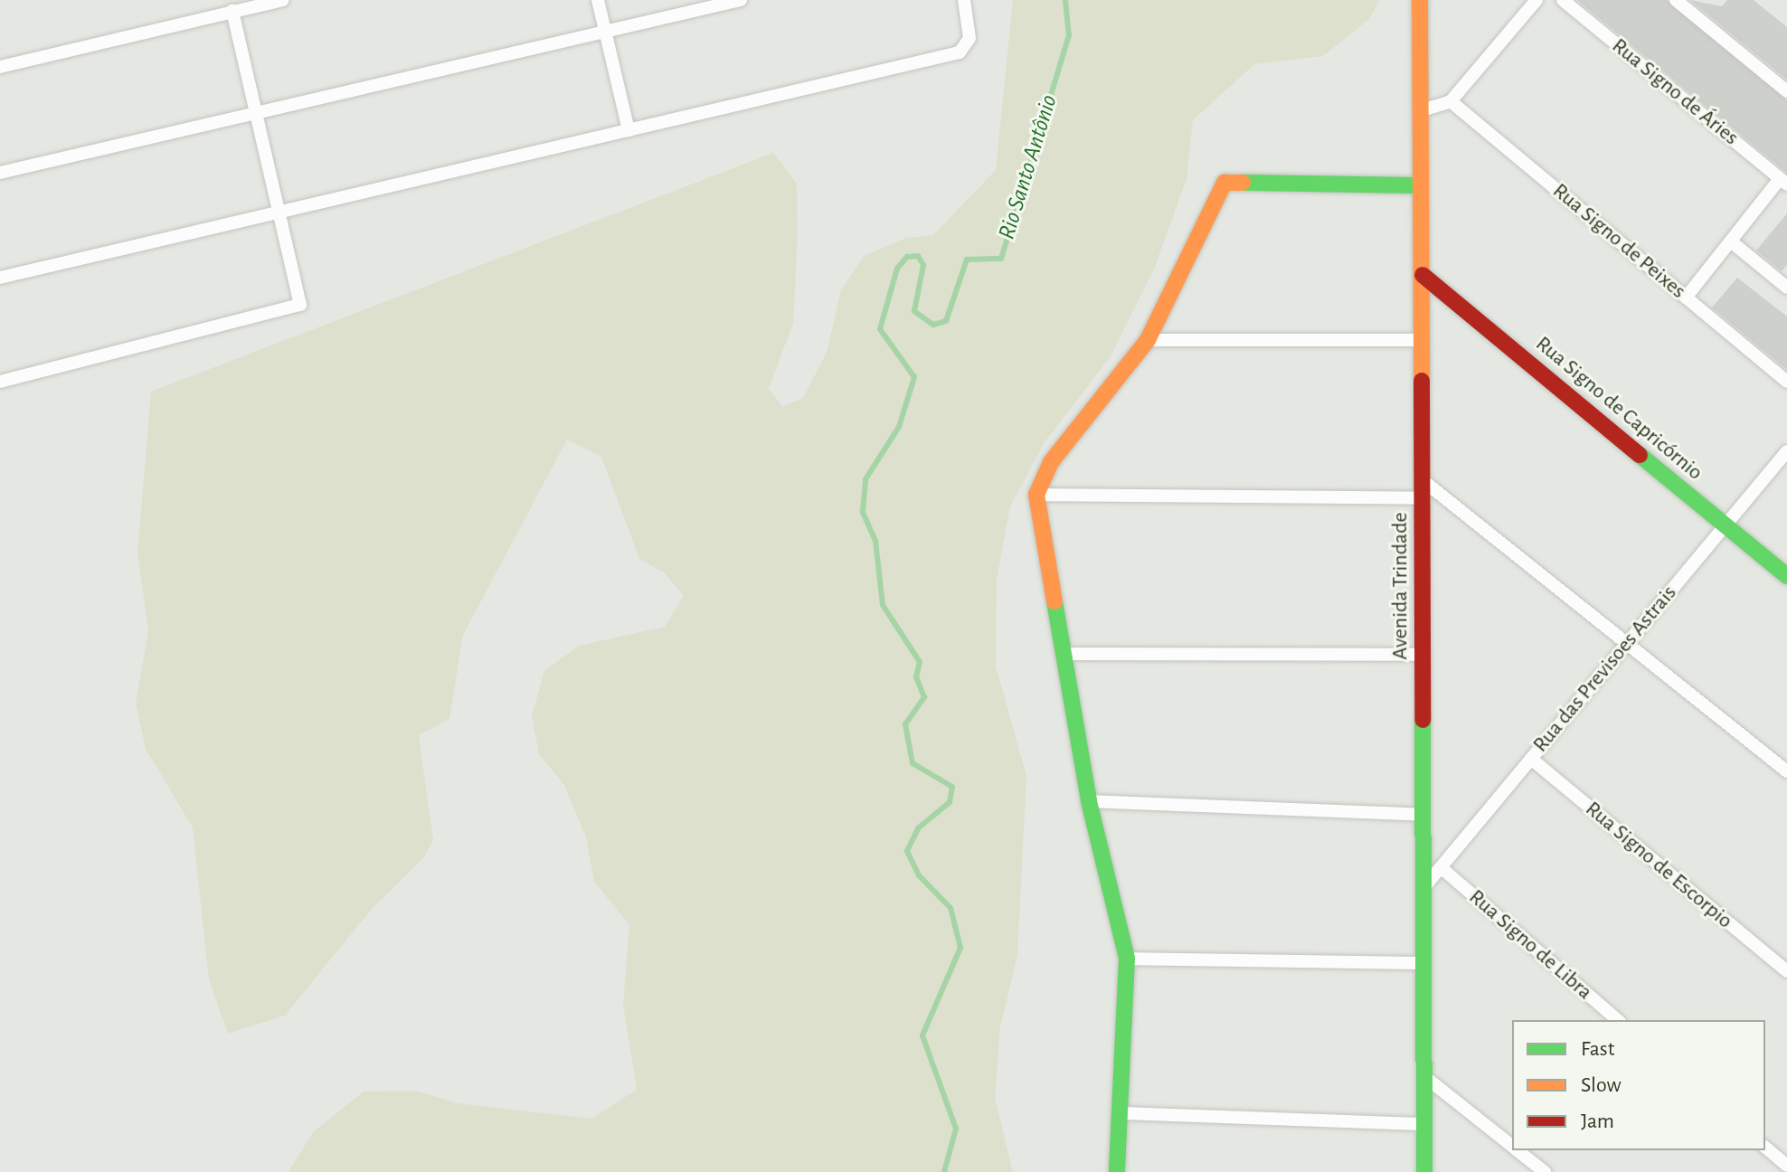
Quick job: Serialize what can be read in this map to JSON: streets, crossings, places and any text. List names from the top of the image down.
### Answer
{
  "streets": {
    "street": [
      "Rua Signo de Áries",
      "Rua Signo de Peixes",
      "Rua Signo de Capricórnio",
      "Avenida Trindade",
      "Rua das Previsoes Astrais",
      "Rua Signo de Escorpio",
      "Rua Signo de Libra"
    ]
  },
  "crossings": [
    ["Rua Signo de Capricórnio", "Avenida Trindade"],
    ["Rua Signo de Capricórnio", "Rua das Previsoes Astrais"],
    ["Avenida Trindade", "Rua das Previsoes Astrais"],
    ["Rua das Previsoes Astrais", "Rua Signo de Escorpio"],
    ["Rua das Previsoes Astrais", "Rua Signo de Libra"]
  ],
  "water": ["Rio Santo Antônio"],
  "legend": ["Fast", "Slow", "Jam"]
}
